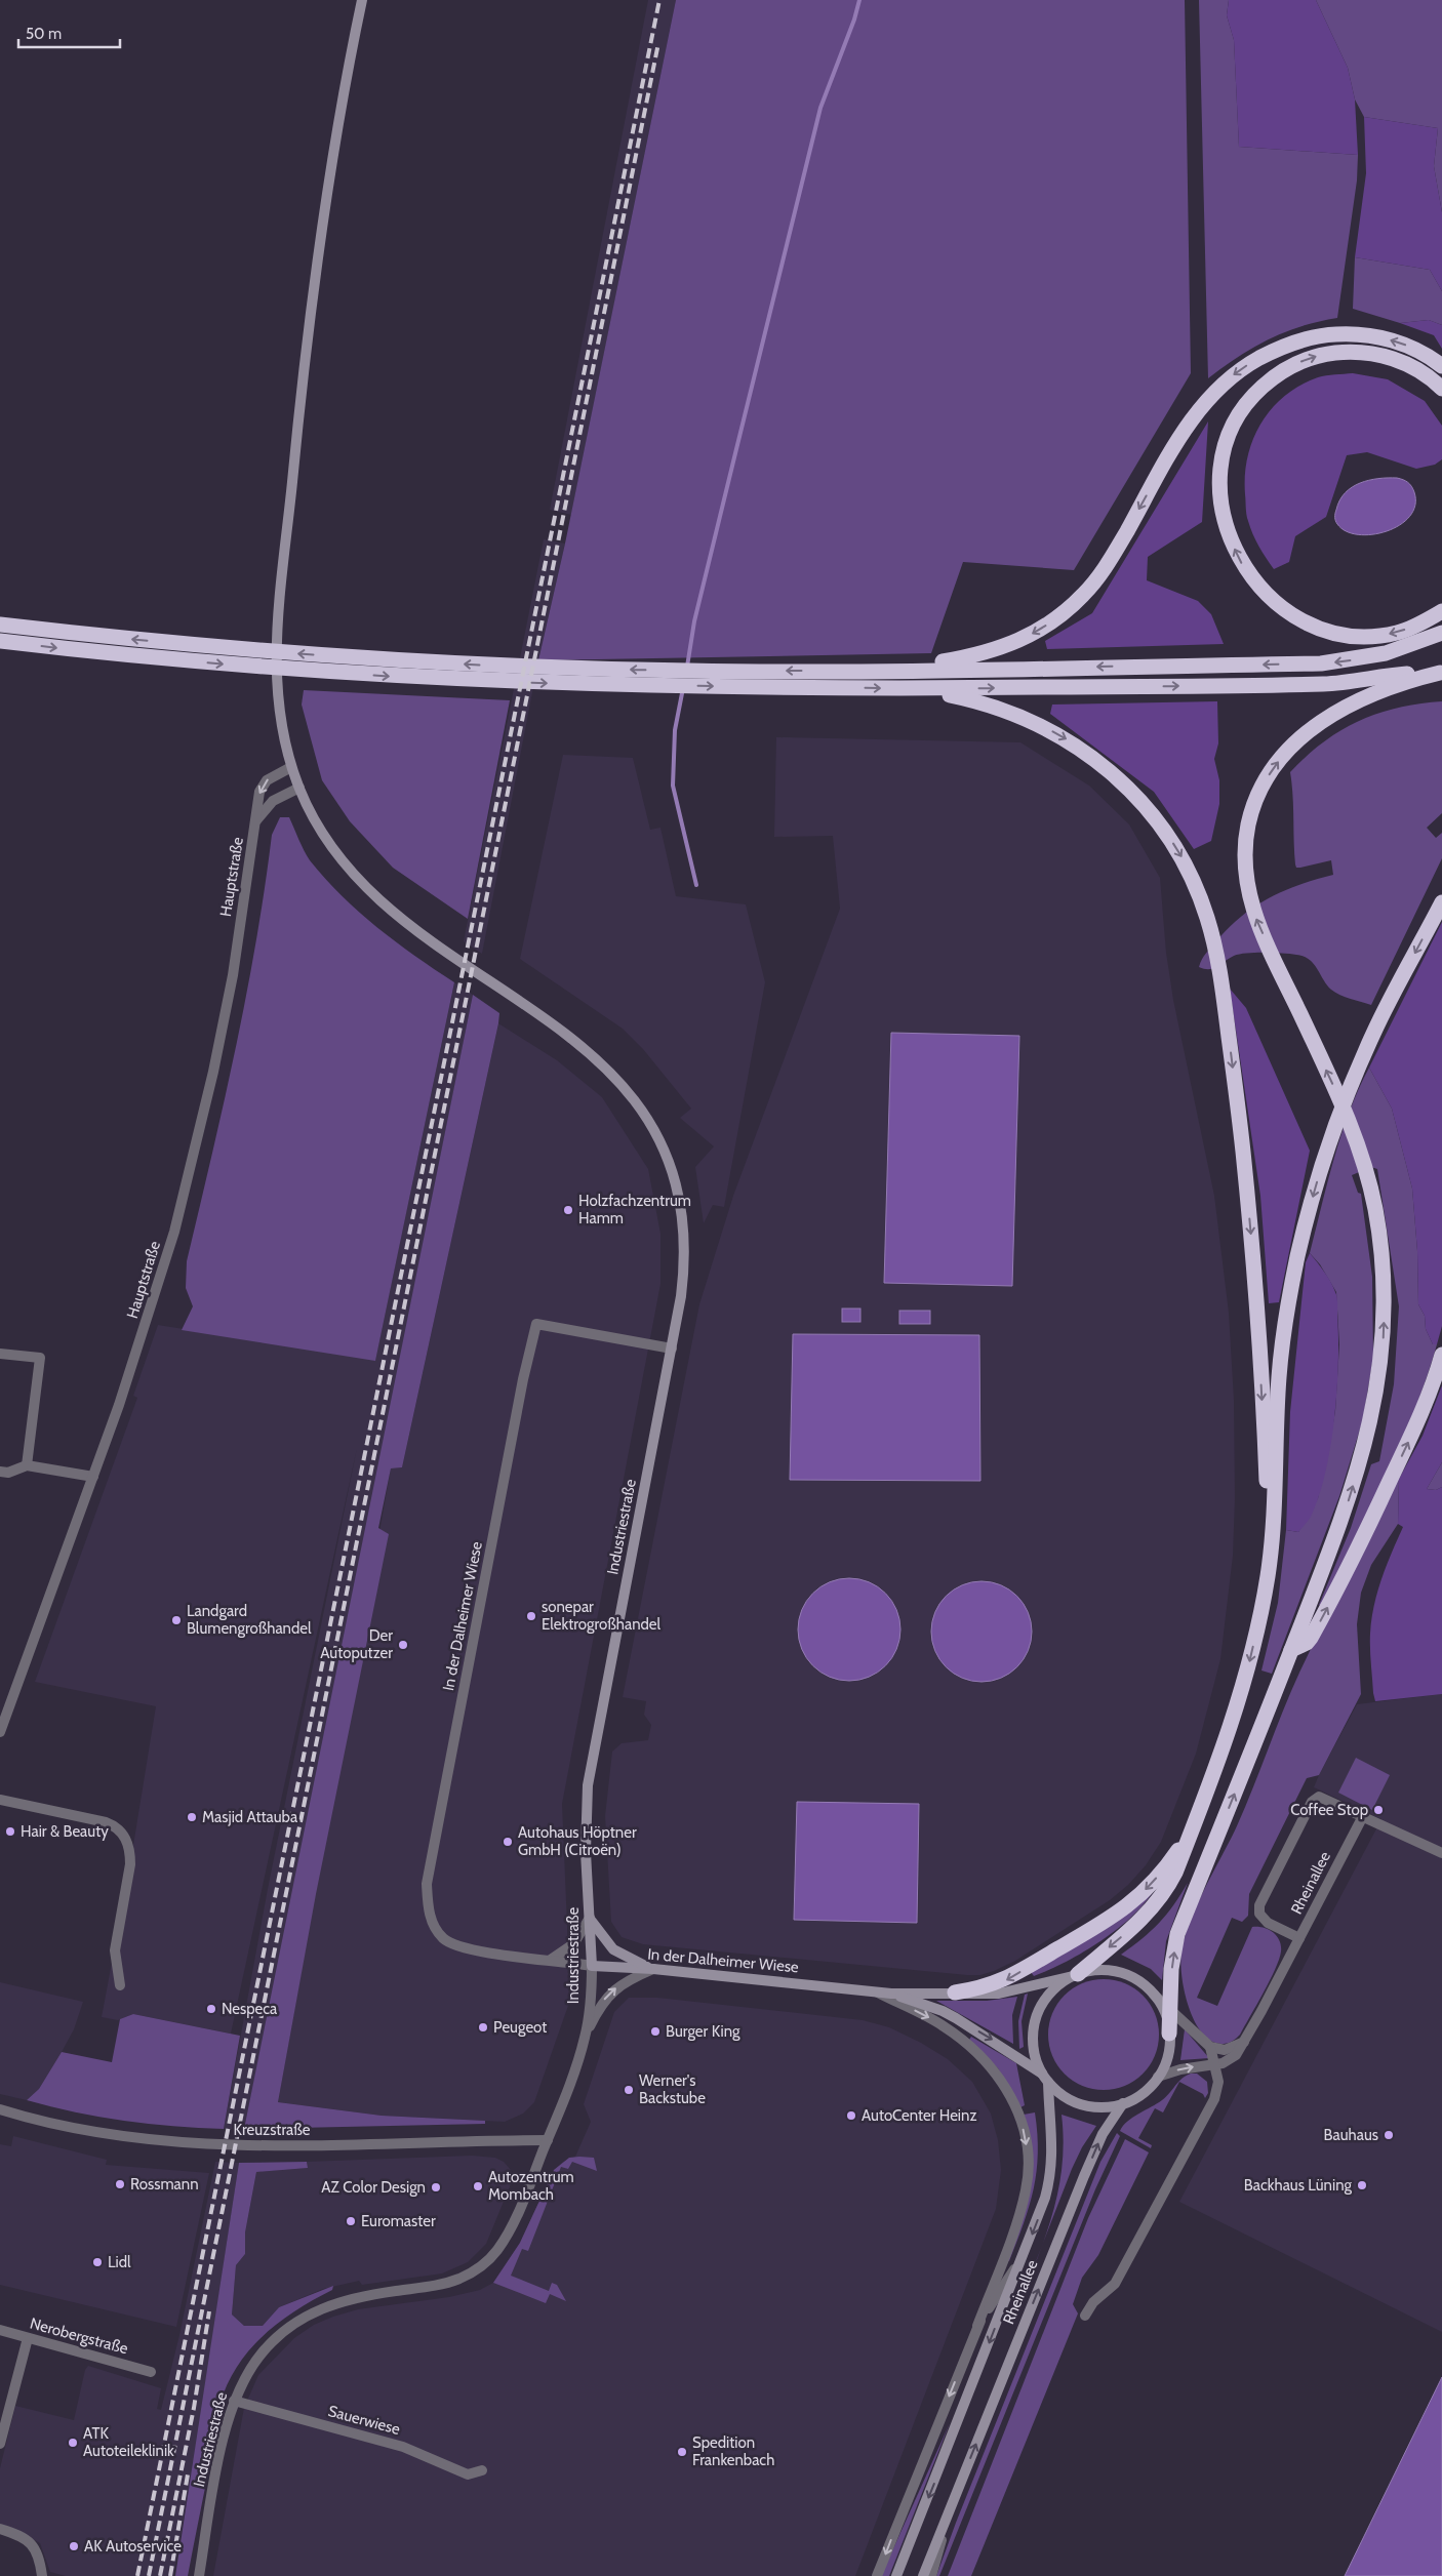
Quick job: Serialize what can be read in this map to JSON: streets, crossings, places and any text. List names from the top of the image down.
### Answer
{
  "streets": {
    "main road": ["Industriestraße", "In der Dalheimer Wiese", "Rheinallee"],
    "street": [
      "Hauptstraße",
      "Kreuzstraße",
      "Nerobergstraße",
      "Sauerwiese"
    ]
  },
  "crossings": [
    ["Hauptstraße", "Industriestraße"],
    ["Industriestraße", "In der Dalheimer Wiese"],
    ["Industriestraße", "Kreuzstraße"],
    ["Industriestraße", "Sauerwiese"],
    ["In der Dalheimer Wiese", "Rheinallee"]
  ],
  "places": [
    "Holzfachzentrum Hamm",
    "sonepar Elektrogroßhandel",
    "Landgard Blumengroßhandel",
    "Der Autoputzer",
    "Coffee Stop",
    "Masjid Attauba",
    "Hair & Beauty",
    "Autohaus Höptner GmbH (Citroën)",
    "Nespeca",
    "Peugeot",
    "Burger King",
    "Werner's Backstube",
    "AutoCenter Heinz",
    "Bauhaus",
    "Rossmann",
    "Backhaus Lüning",
    "Autozentrum Mombach",
    "AZ Color Design",
    "Euromaster",
    "Lidl",
    "ATK Autoteileklinik",
    "Spedition Frankenbach",
    "AK Autoservice"
  ],
  "scale_bar": "50 m"
}
